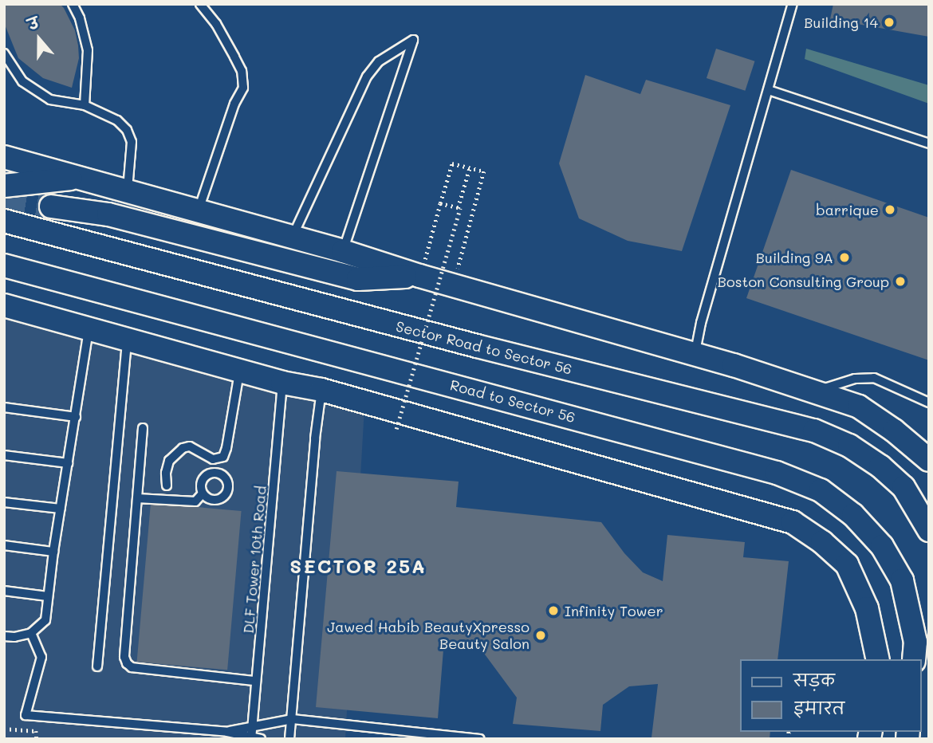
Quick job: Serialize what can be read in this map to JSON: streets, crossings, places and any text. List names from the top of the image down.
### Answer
{
  "streets": {
    "street": ["Sector Road to Sector 56", "Road to Sector 56"],
    "lane": ["DLF Tower 10th Road"]
  },
  "districts": ["SECTOR 25A"],
  "places": [
    "Building 14",
    "barrique",
    "Building 9A",
    "Boston Consulting Group",
    "Infinity Tower",
    "Jawed Habib BeautyXpresso Beauty Salon"
  ],
  "legend": ["सड़क", "इमारत"],
  "north": "top"
}
